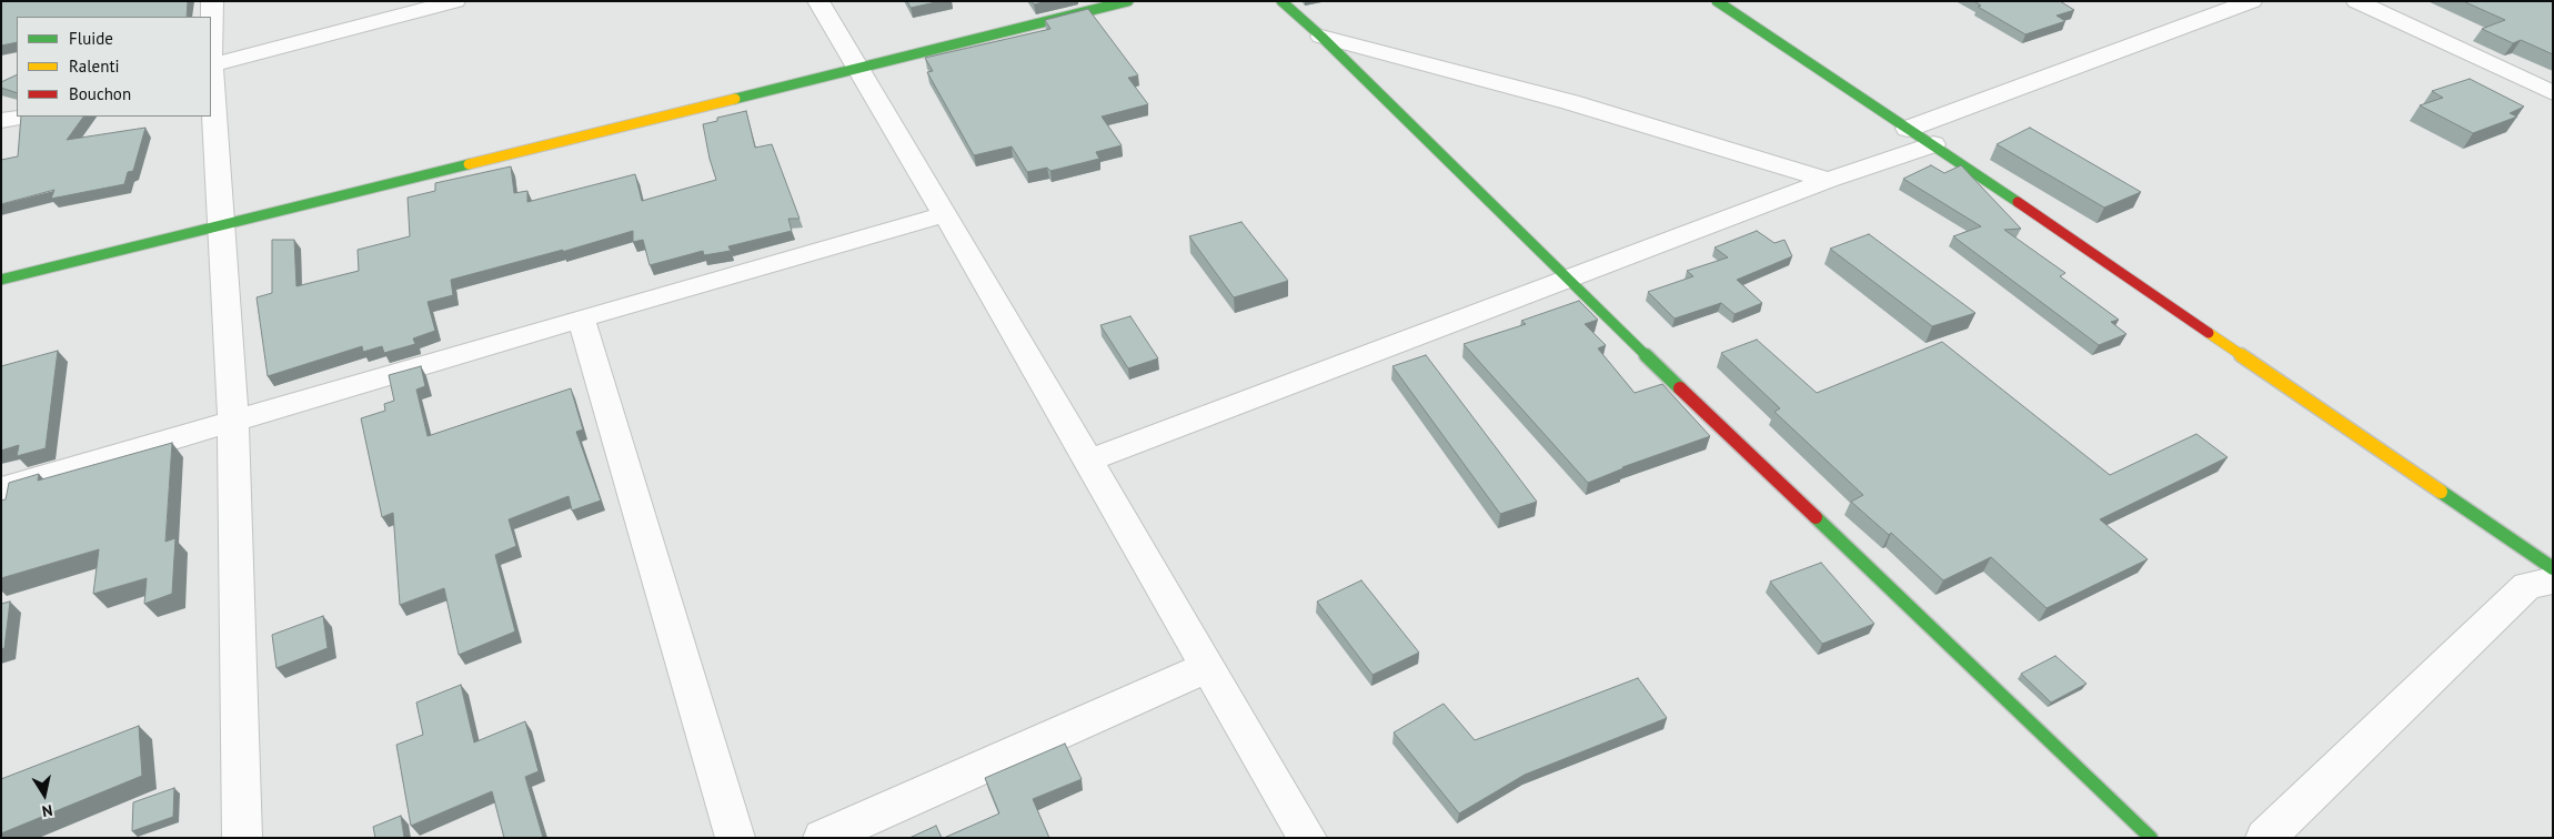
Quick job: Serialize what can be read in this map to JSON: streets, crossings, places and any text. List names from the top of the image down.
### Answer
{
  "legend": ["Fluide", "Ralenti", "Bouchon"],
  "north": "bottom"
}
